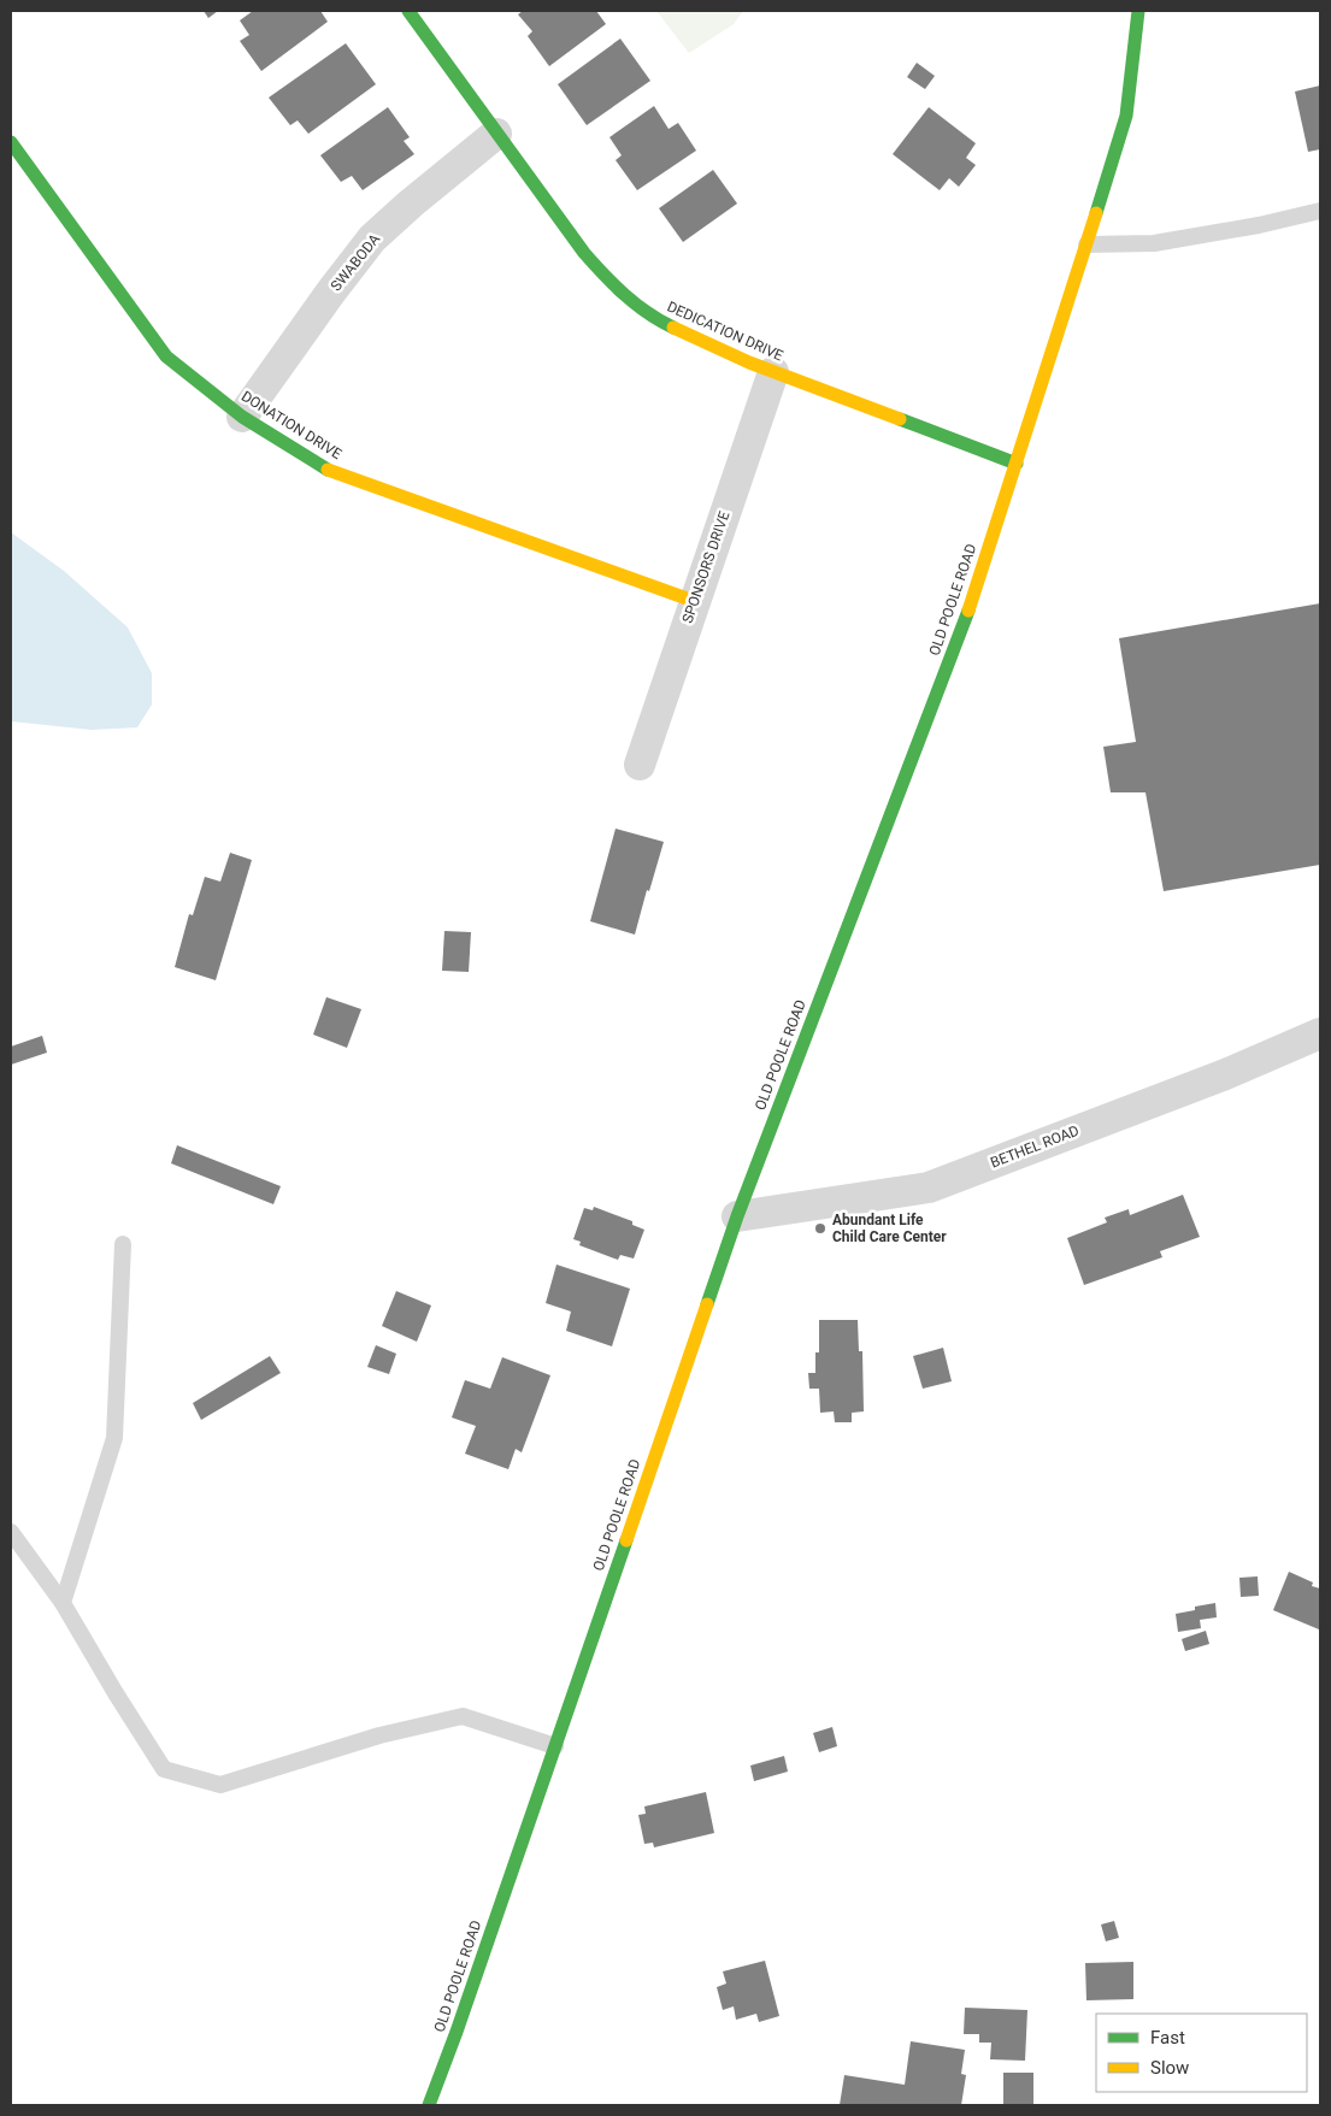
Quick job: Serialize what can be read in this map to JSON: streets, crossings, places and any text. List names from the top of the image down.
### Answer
{
  "streets": {
    "street": [
      "SWABODA",
      "DEDICATION DRIVE",
      "DONATION DRIVE",
      "SPONSORS DRIVE",
      "OLD POOLE ROAD",
      "BETHEL ROAD"
    ]
  },
  "crossings": [
    ["SWABODA", "DEDICATION DRIVE"],
    ["SWABODA", "DONATION DRIVE"],
    ["DEDICATION DRIVE", "SPONSORS DRIVE"],
    ["DEDICATION DRIVE", "OLD POOLE ROAD"],
    ["DONATION DRIVE", "SPONSORS DRIVE"],
    ["OLD POOLE ROAD", "BETHEL ROAD"]
  ],
  "places": ["Abundant Life Child Care Center"],
  "legend": ["Fast", "Slow"]
}
